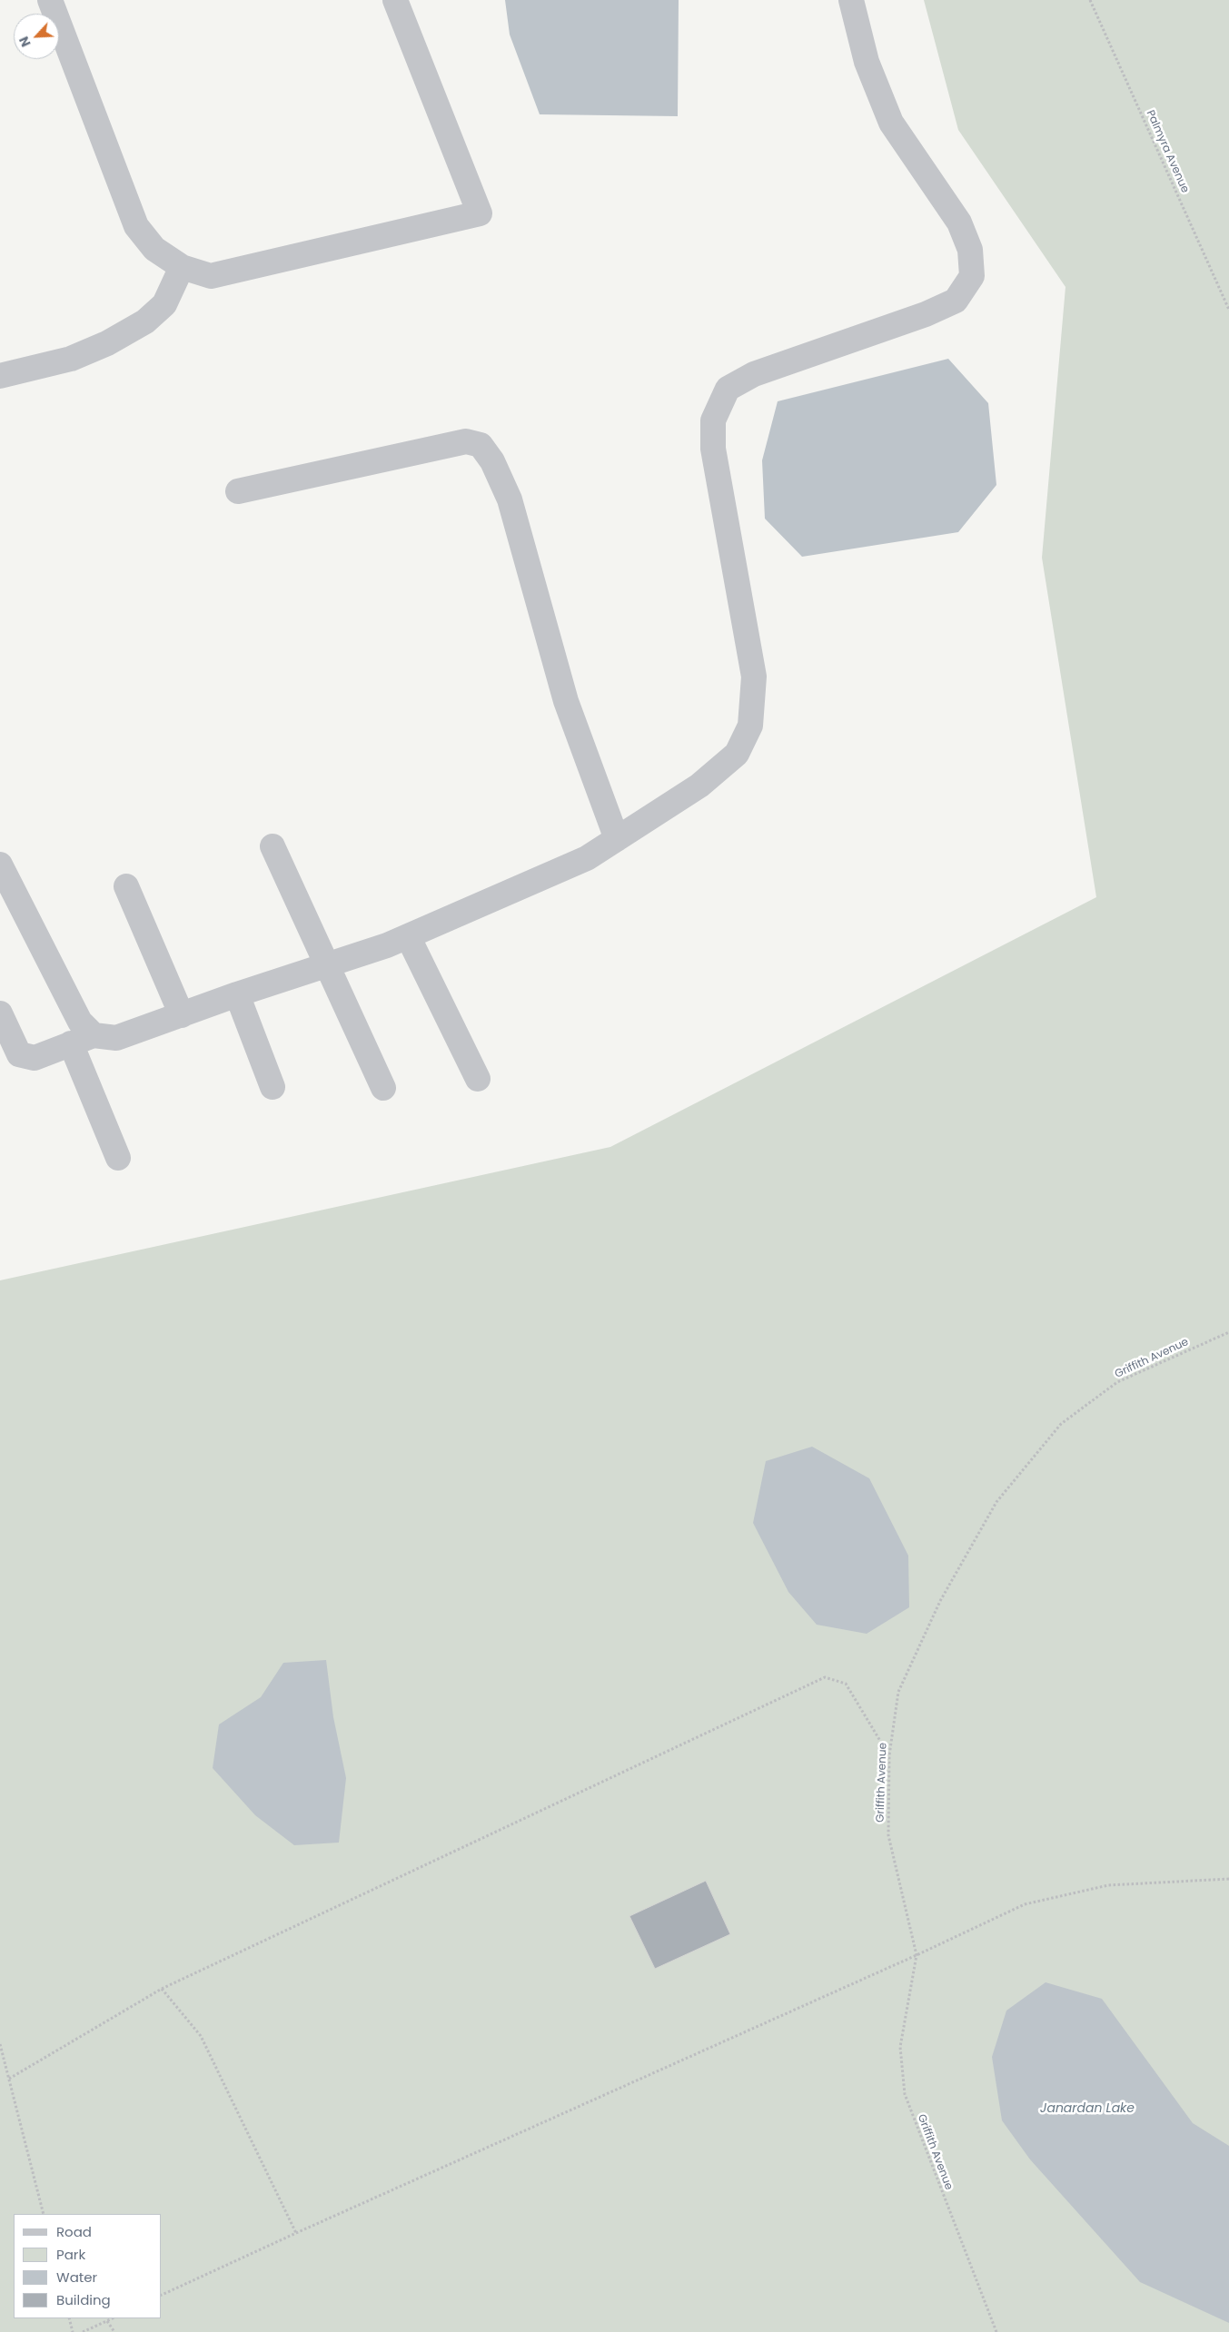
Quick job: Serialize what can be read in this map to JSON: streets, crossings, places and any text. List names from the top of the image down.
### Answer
{
  "streets": {
    "path": ["Palmyra Avenue", "Griffith Avenue"]
  },
  "water": ["Janardan Lake"],
  "legend": [
    "Road",
    "Park",
    "Water",
    "Building"
  ],
  "north": "bottom left"
}
